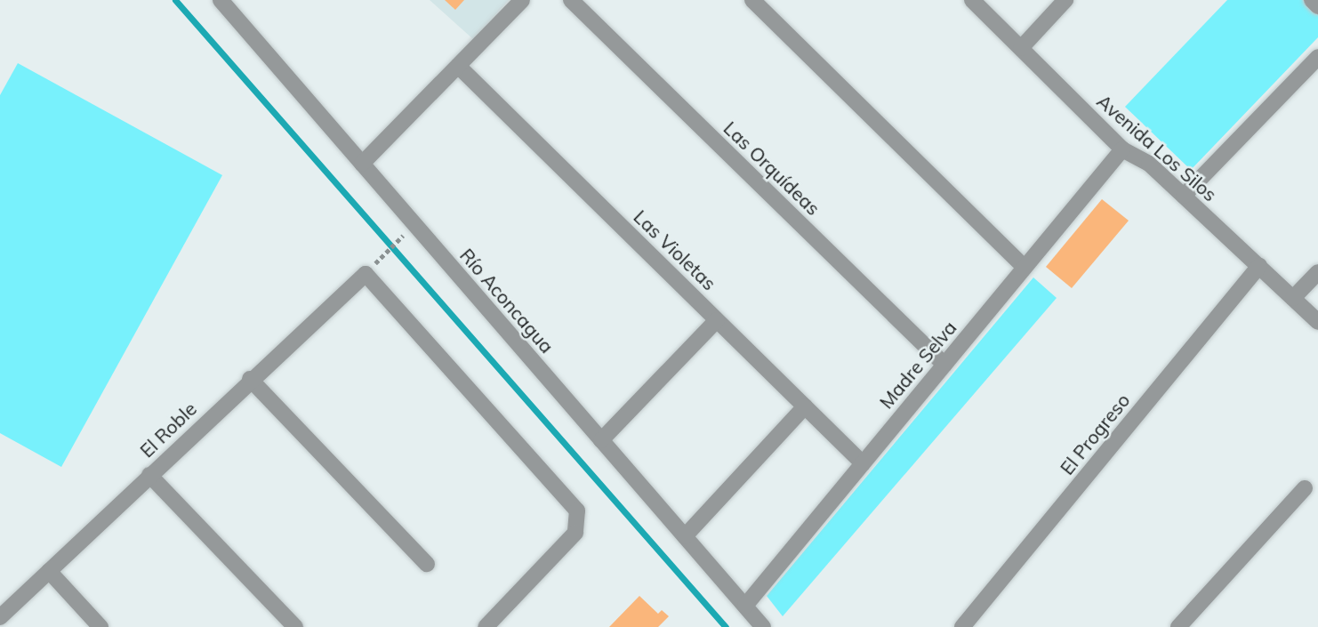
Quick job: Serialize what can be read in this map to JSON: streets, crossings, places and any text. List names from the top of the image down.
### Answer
{
  "streets": {
    "street": [
      "Avenida Los Silos",
      "Las Orquídeas",
      "Las Violetas",
      "Río Aconcagua",
      "Madre Selva",
      "El Roble",
      "El Progreso"
    ]
  },
  "crossings": [
    ["Avenida Los Silos", "Madre Selva"],
    ["Avenida Los Silos", "El Progreso"],
    ["Las Orquídeas", "Madre Selva"],
    ["Las Violetas", "Madre Selva"],
    ["Río Aconcagua", "Madre Selva"]
  ]
}
